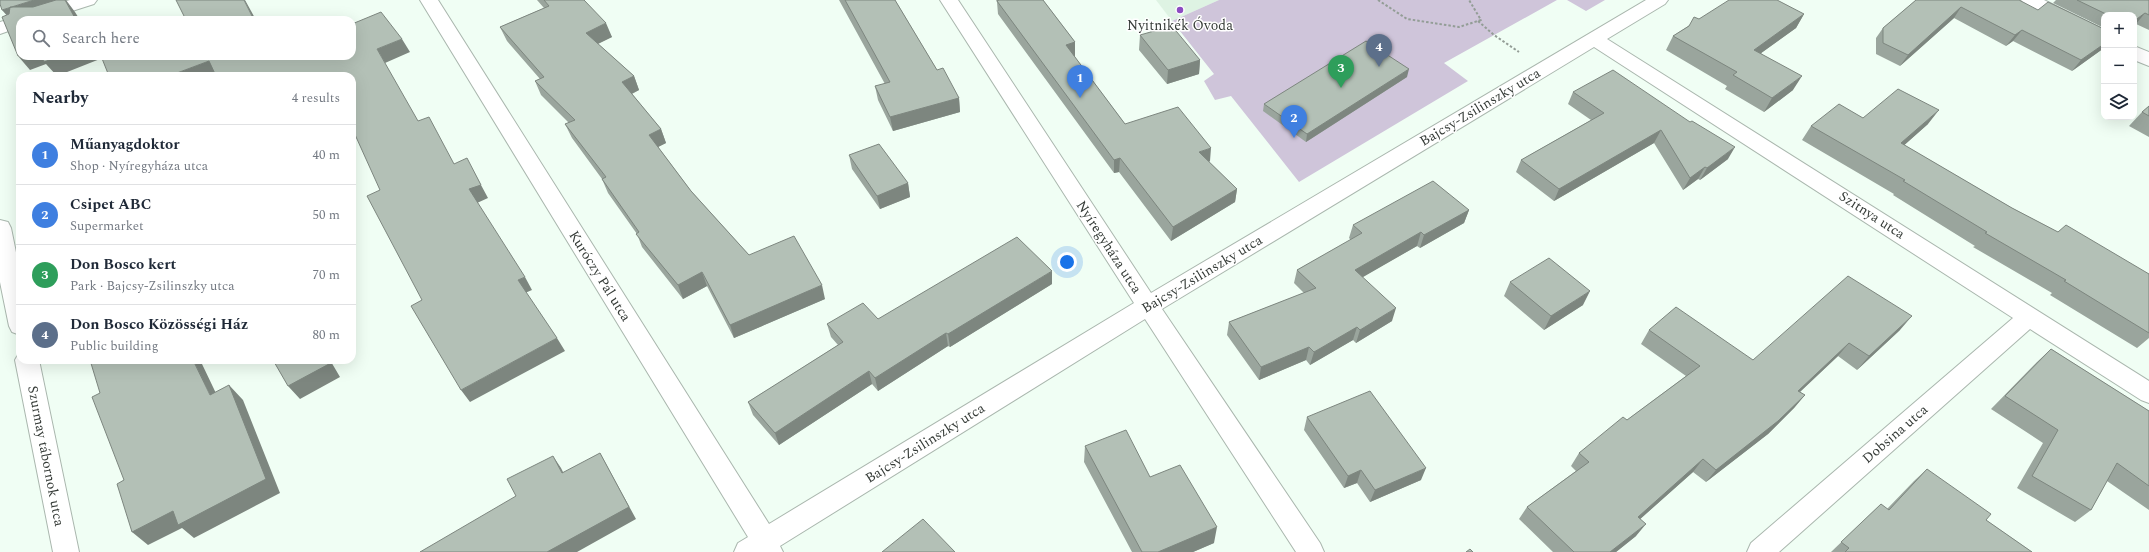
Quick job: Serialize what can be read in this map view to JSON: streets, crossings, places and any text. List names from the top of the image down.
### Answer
{
  "streets": {
    "street": [
      "Bajcsy-Zsilinszky utca",
      "Szitnya utca",
      "Nyíregyháza utca",
      "Kuróczy Pál utca",
      "Dobsina utca",
      "Szurmay tábornok utca"
    ]
  },
  "crossings": [
    ["Bajcsy-Zsilinszky utca", "Szitnya utca"],
    ["Bajcsy-Zsilinszky utca", "Nyíregyháza utca"],
    ["Bajcsy-Zsilinszky utca", "Kuróczy Pál utca"],
    ["Szitnya utca", "Dobsina utca"]
  ],
  "places": ["Nyitnikék Óvoda"],
  "page": {
    "map_buttons": ["+", "−"],
    "search": "Search here",
    "pins": [
      "4",
      "3",
      "1",
      "2"
    ],
    "heading": ["Nearby", "4 results"],
    "list": [
      {
        "mark": "1",
        "name": "Műanyagdoktor",
        "note": "Shop · Nyíregyháza utca",
        "value": "40 m"
      },
      {
        "mark": "2",
        "name": "Csipet ABC",
        "note": "Supermarket",
        "value": "50 m"
      },
      {
        "mark": "3",
        "name": "Don Bosco kert",
        "note": "Park · Bajcsy-Zsilinszky utca",
        "value": "70 m"
      },
      {
        "mark": "4",
        "name": "Don Bosco Közösségi Ház",
        "note": "Public building",
        "value": "80 m"
      }
    ]
  }
}
